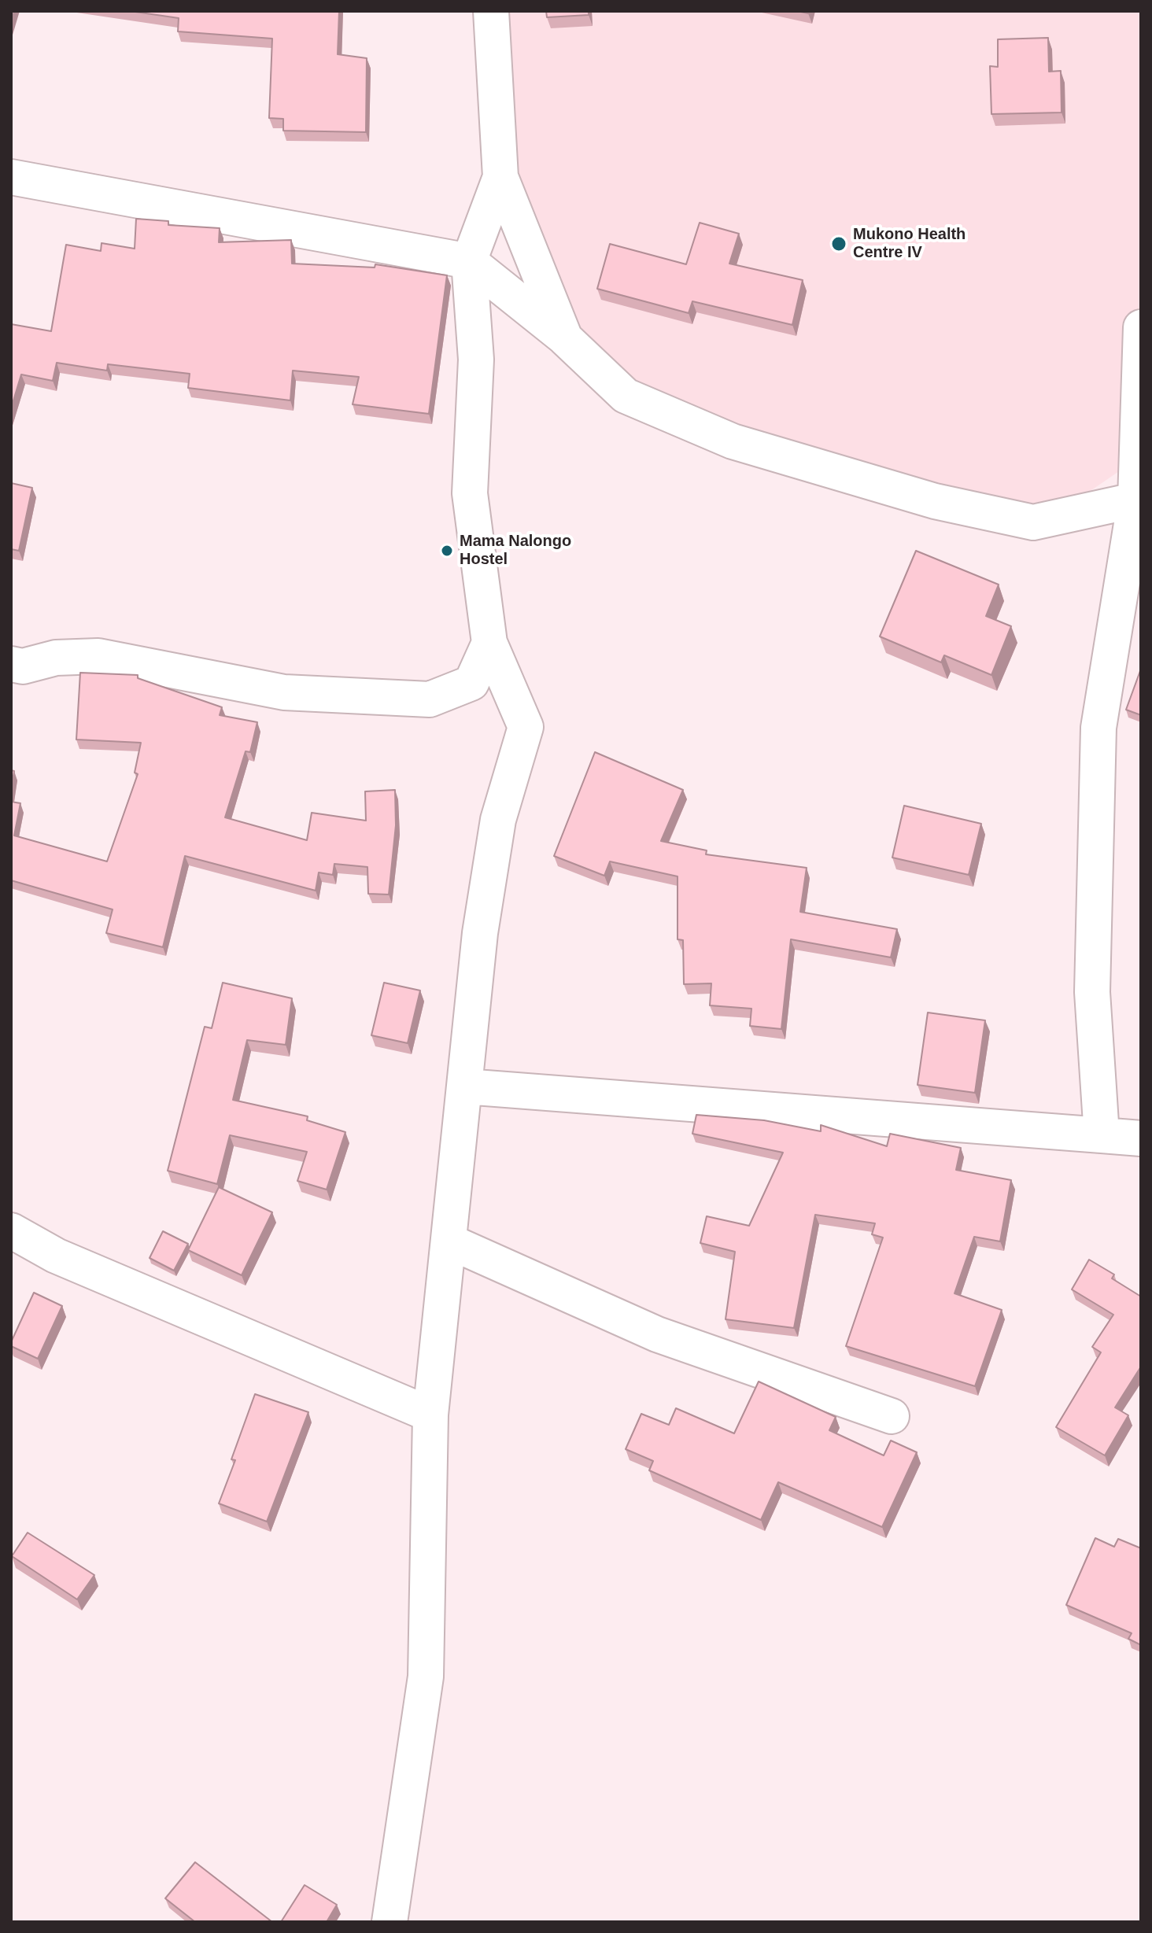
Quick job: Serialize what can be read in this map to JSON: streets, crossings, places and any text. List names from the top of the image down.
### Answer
{
  "places": ["Mukono Health Centre IV", "Mama Nalongo Hostel"]
}
